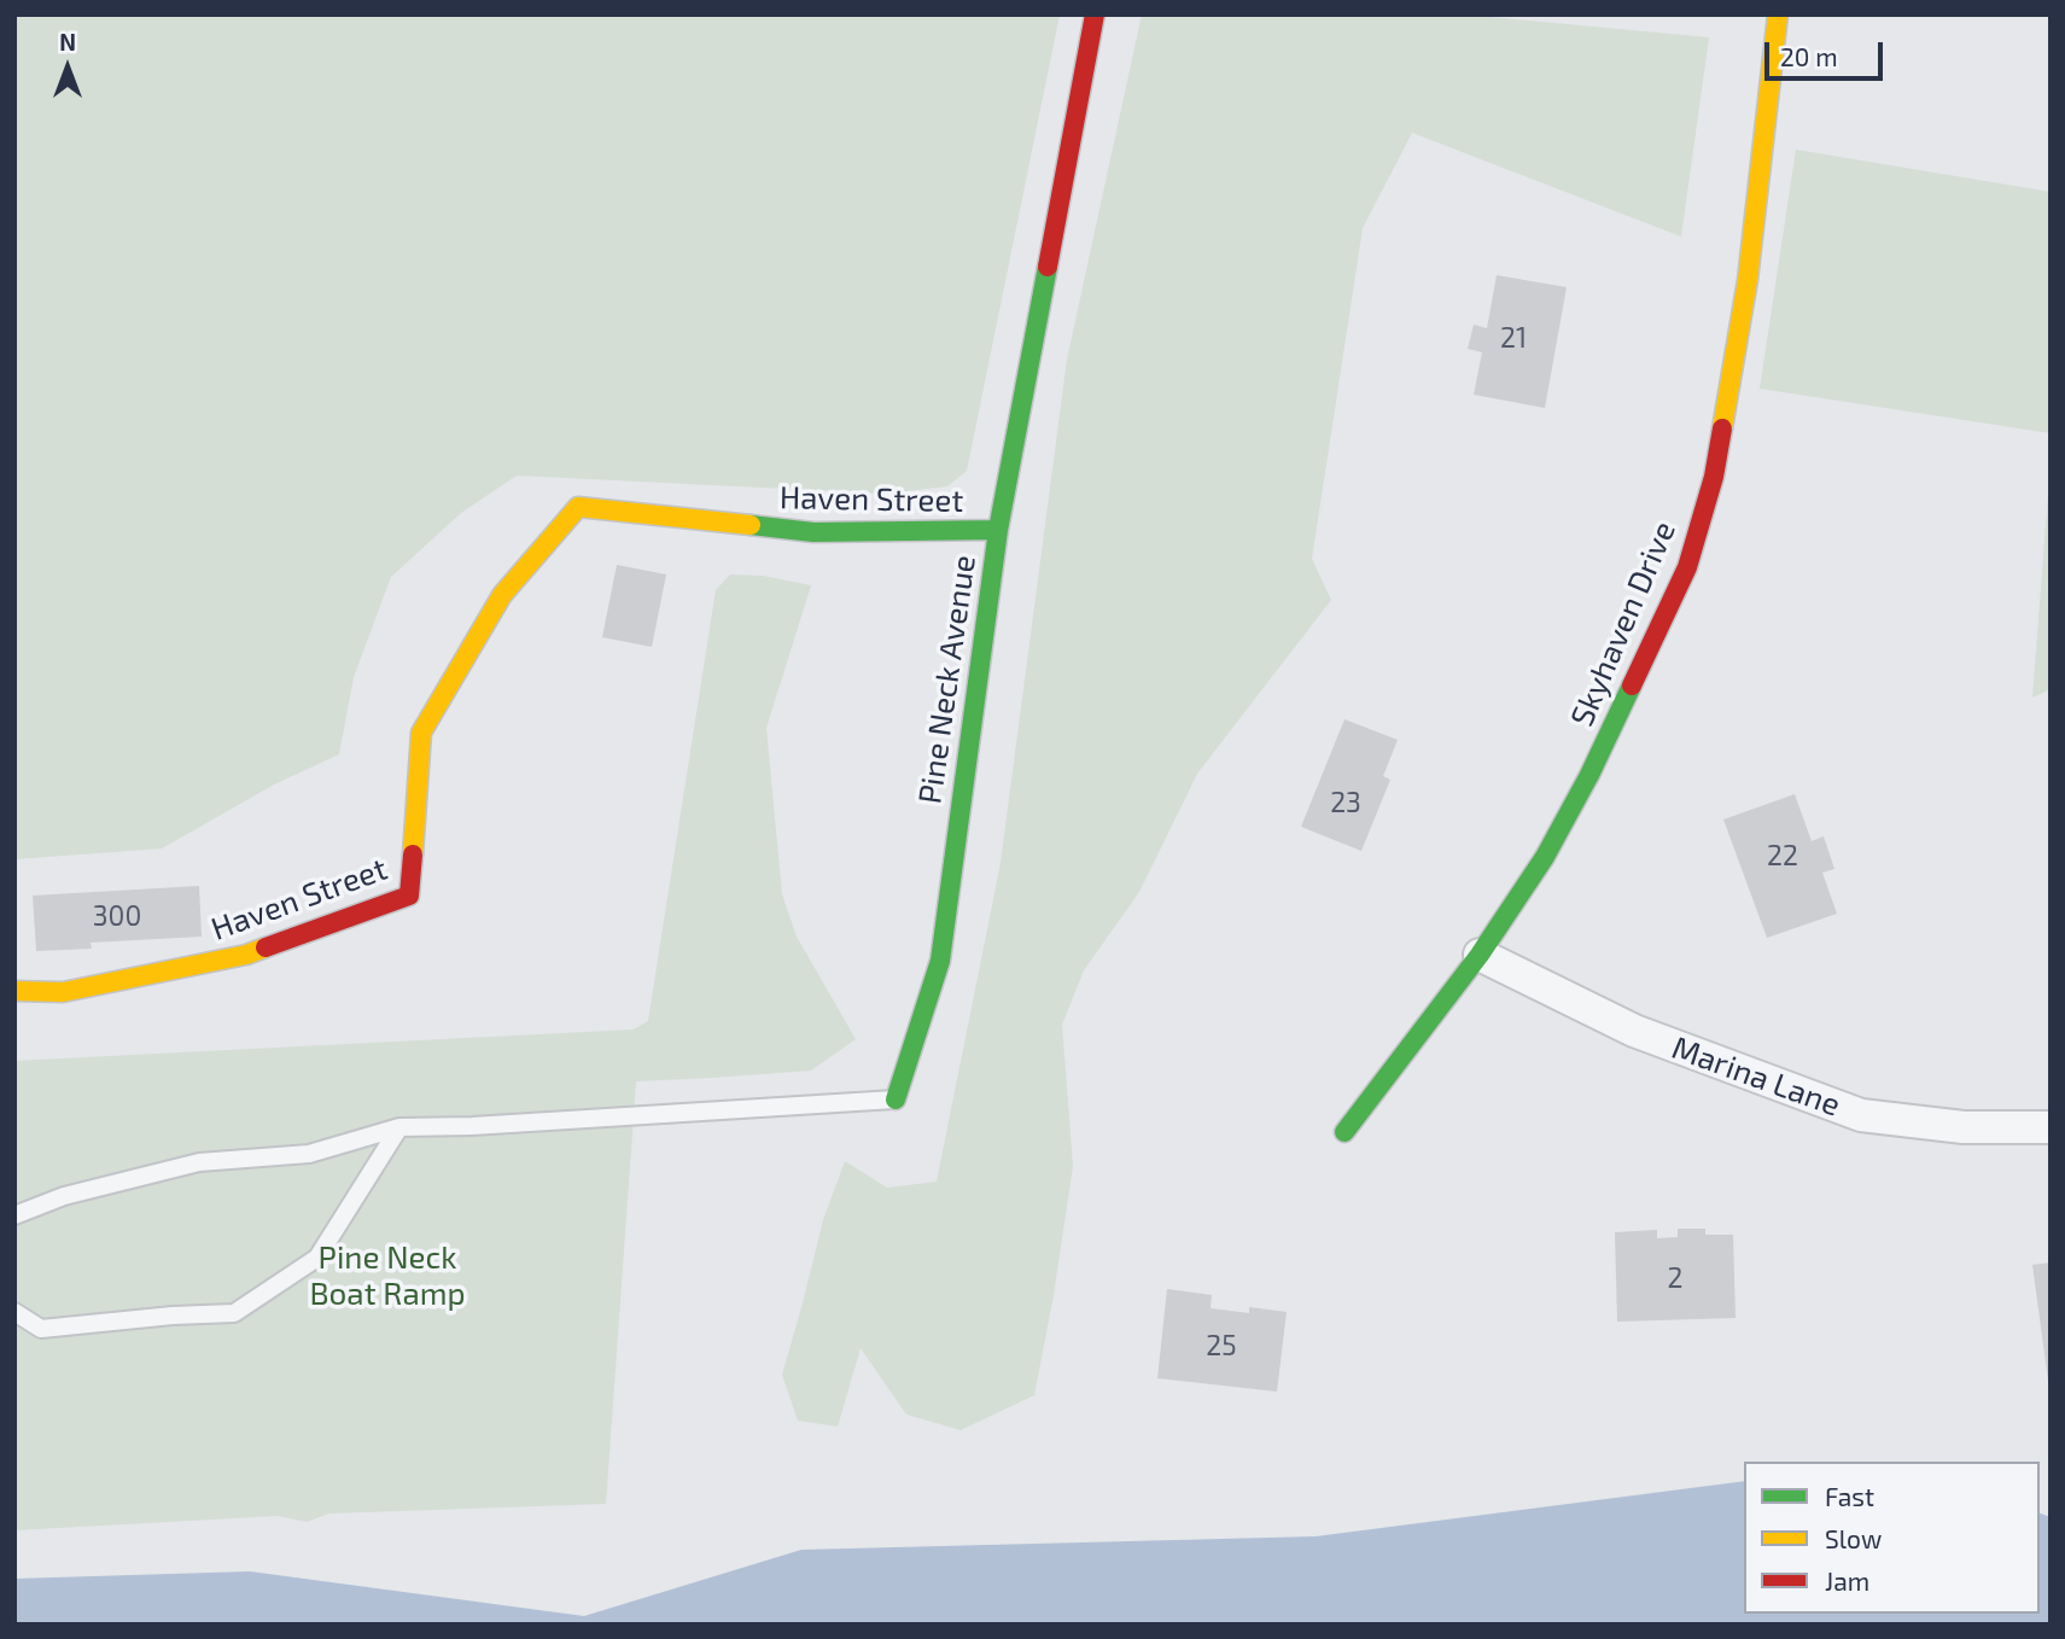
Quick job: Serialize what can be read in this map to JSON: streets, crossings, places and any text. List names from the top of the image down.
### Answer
{
  "streets": {
    "street": [
      "Haven Street",
      "Skyhaven Drive",
      "Pine Neck Avenue",
      "Marina Lane"
    ]
  },
  "crossings": [
    ["Haven Street", "Pine Neck Avenue"],
    ["Skyhaven Drive", "Marina Lane"]
  ],
  "parks": ["Pine Neck Boat Ramp"],
  "house_numbers": [
    "21",
    "23",
    "22",
    "300",
    "2",
    "25"
  ],
  "legend": ["Fast", "Slow", "Jam"],
  "scale_bar": "20 m",
  "north": "top"
}
